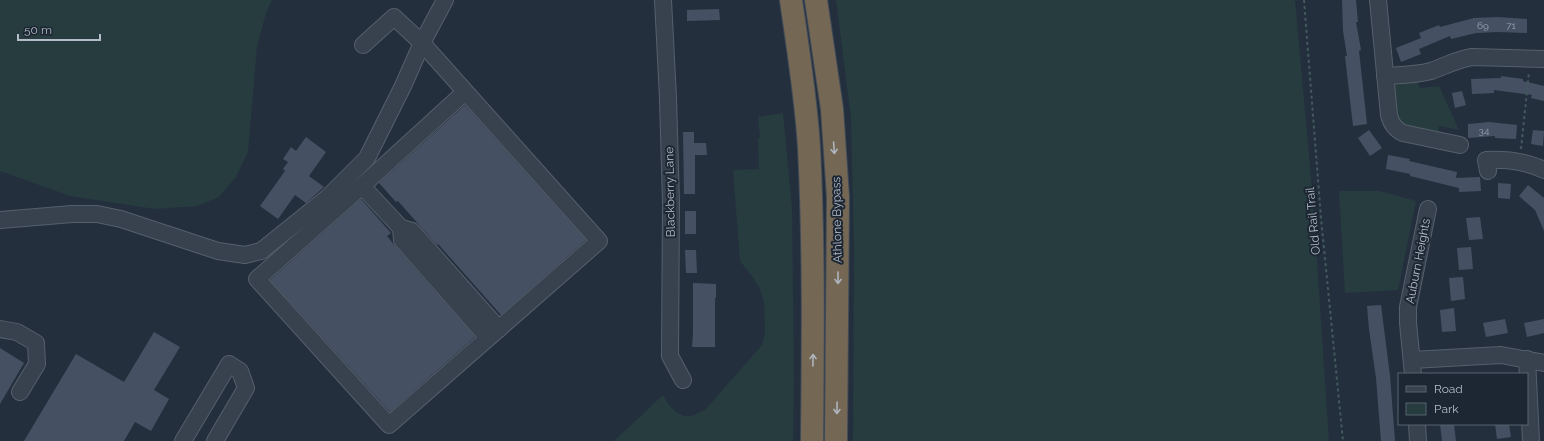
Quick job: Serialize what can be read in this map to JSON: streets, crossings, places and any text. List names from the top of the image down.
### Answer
{
  "streets": {
    "highway": ["Athlone Bypass"],
    "street": ["Blackberry Lane", "Auburn Heights"],
    "path": ["Old Rail Trail"]
  },
  "house_numbers": ["69", "71", "34"],
  "legend": ["Road", "Park"],
  "scale_bar": "50 m"
}
